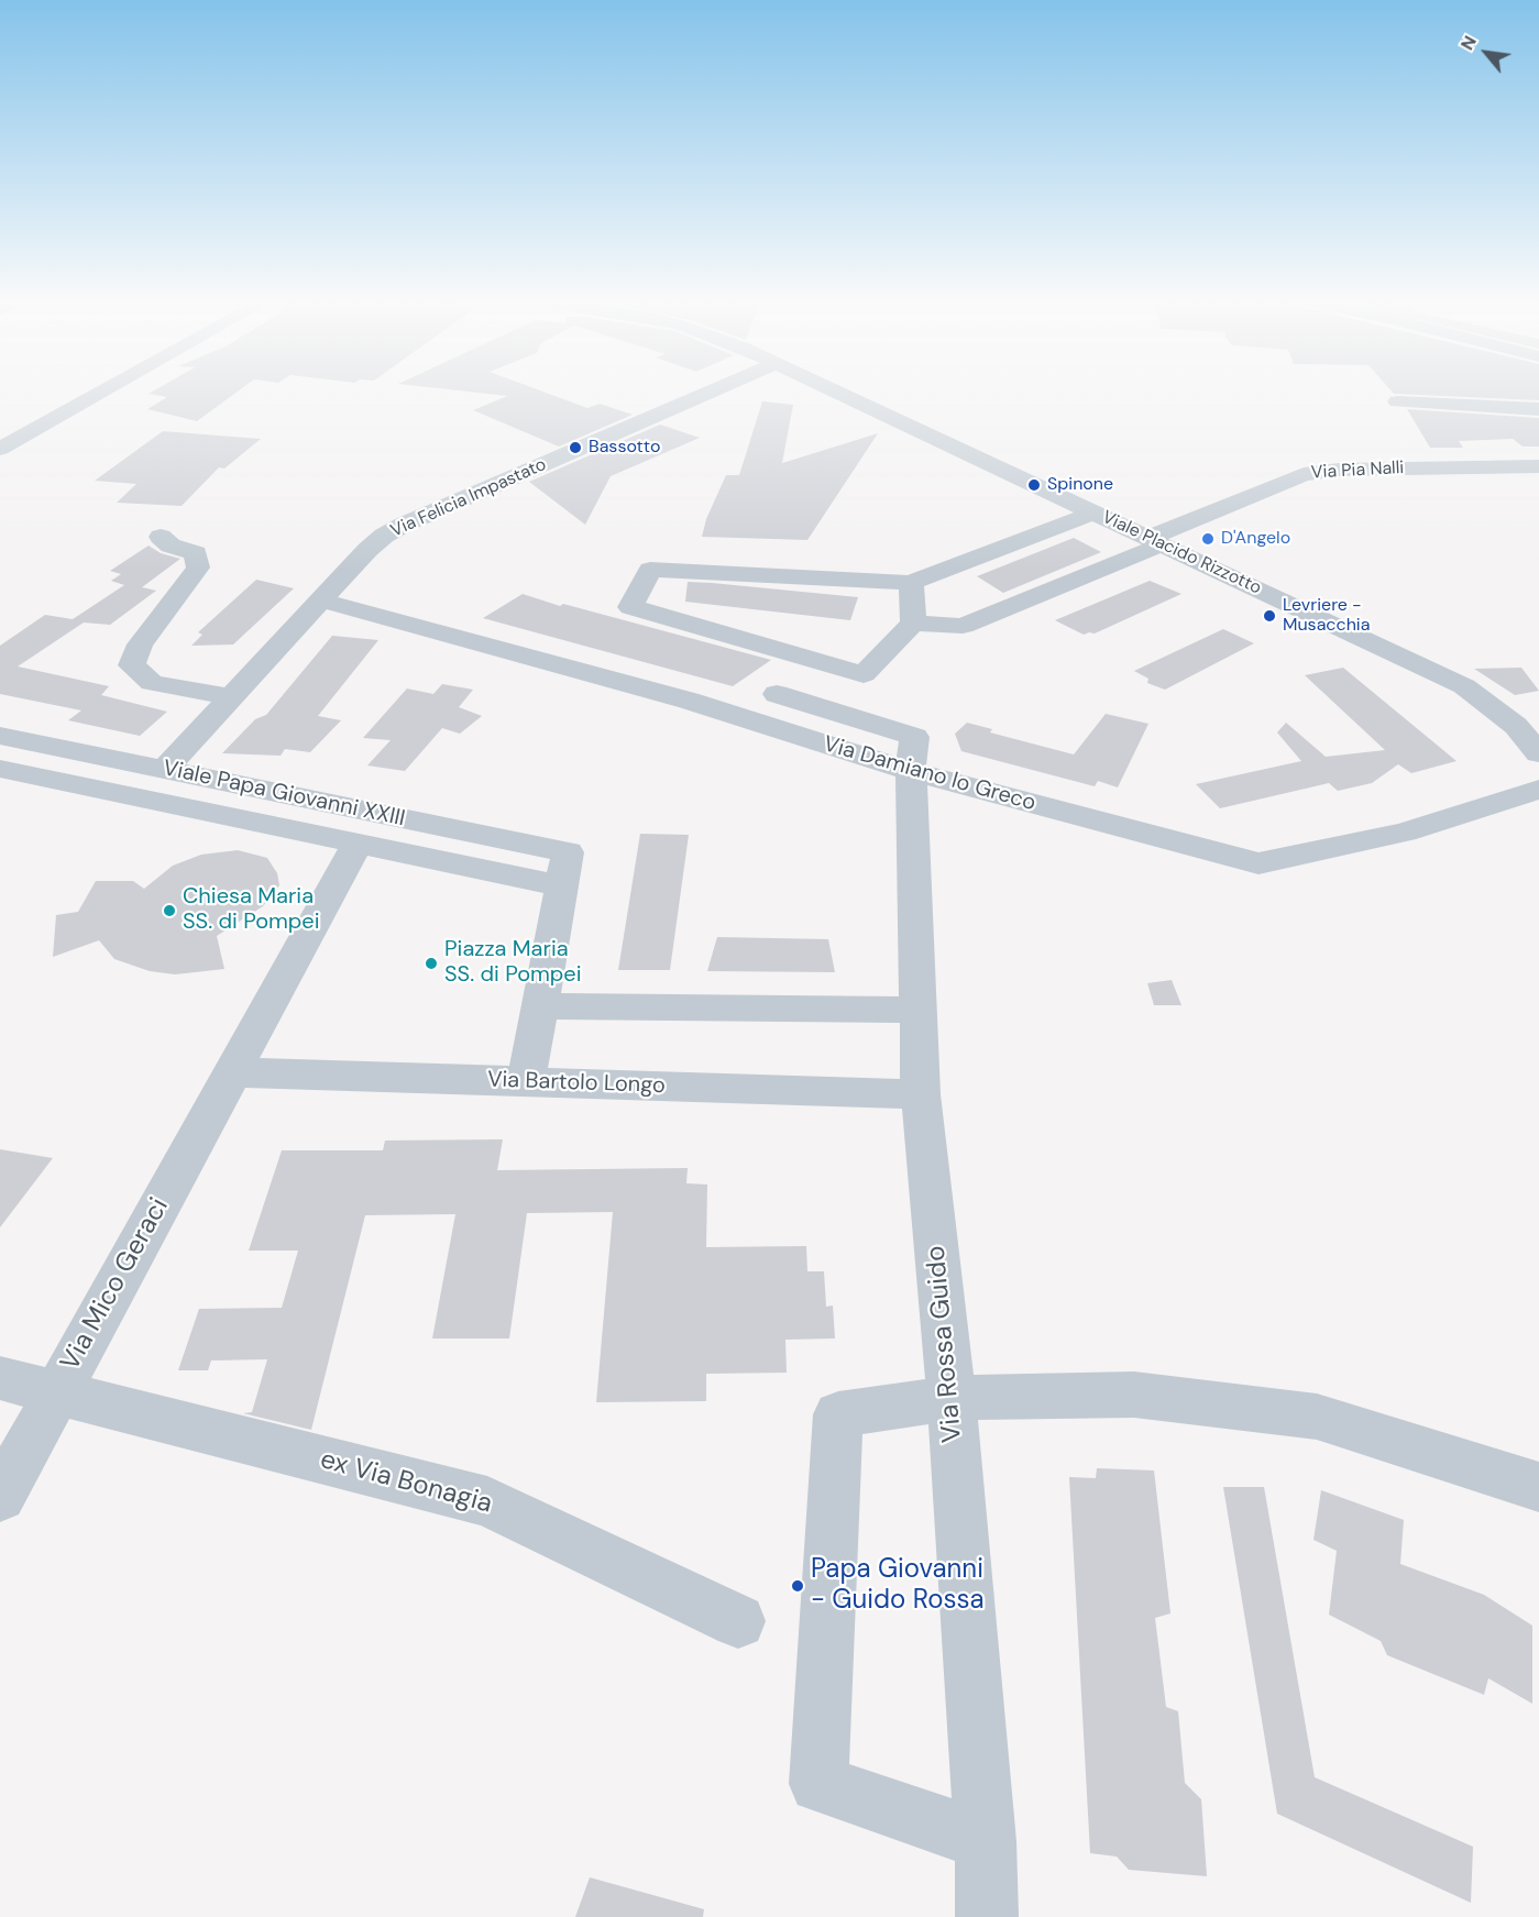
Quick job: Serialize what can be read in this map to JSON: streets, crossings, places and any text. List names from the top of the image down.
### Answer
{
  "streets": {
    "street": [
      "Via Pia Nalli",
      "Via Felicia Impastato",
      "Viale Placido Rizzotto",
      "Via Damiano lo Greco",
      "Viale Papa Giovanni XXIII",
      "Via Bartolo Longo",
      "Via Mico Geraci",
      "Via Rossa Guido",
      "ex Via Bonagia"
    ]
  },
  "crossings": [
    ["Via Pia Nalli", "Viale Placido Rizzotto"],
    ["Via Felicia Impastato", "Via Damiano lo Greco"],
    ["Via Felicia Impastato", "Viale Papa Giovanni XXIII"],
    ["Via Damiano lo Greco", "Via Rossa Guido"],
    ["Viale Papa Giovanni XXIII", "Via Mico Geraci"],
    ["Via Bartolo Longo", "Via Mico Geraci"],
    ["Via Bartolo Longo", "Via Rossa Guido"],
    ["Via Mico Geraci", "ex Via Bonagia"]
  ],
  "places": [
    "Bassotto",
    "Spinone",
    "D'Angelo",
    "Levriere - Musacchia",
    "Chiesa Maria SS. di Pompei",
    "Piazza Maria SS. di Pompei",
    "Papa Giovanni - Guido Rossa"
  ],
  "north": "top left"
}
